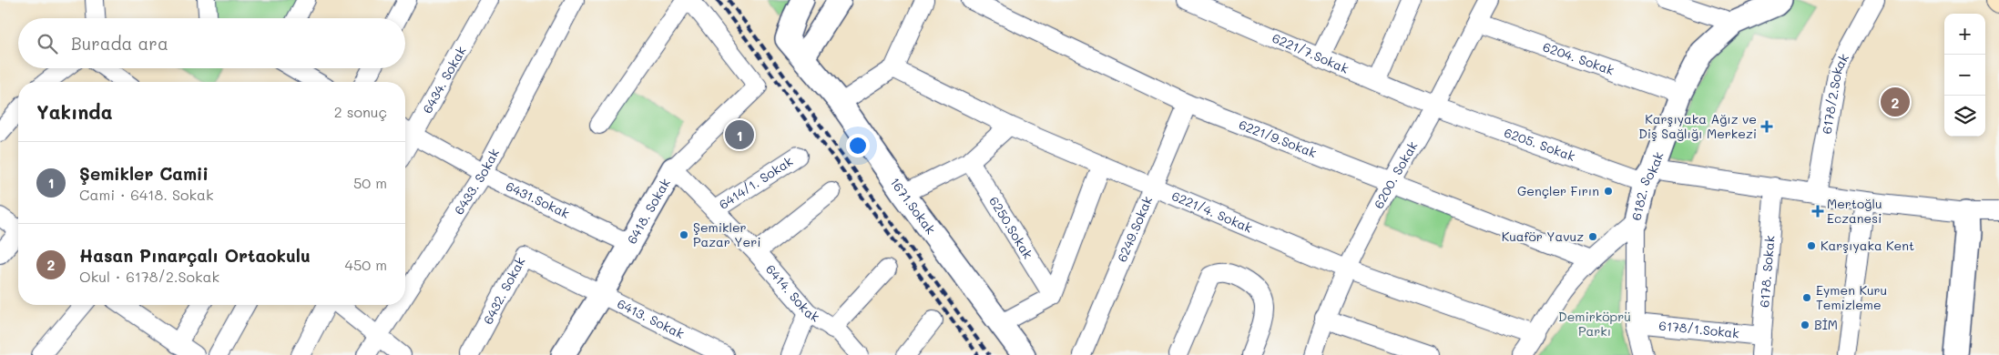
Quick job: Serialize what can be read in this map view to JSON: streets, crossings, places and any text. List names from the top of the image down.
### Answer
{
  "streets": {
    "street": [
      "6221/7.Sokak",
      "6204. Sokak",
      "6434. Sokak",
      "6178/2.Sokak",
      "6221/9.Sokak",
      "6205. Sokak",
      "6200. Sokak",
      "6433. Sokak",
      "6414/1. Sokak",
      "6182. Sokak",
      "6431.Sokak",
      "1671.Sokak",
      "6418. Sokak",
      "6221/4. Sokak",
      "6250.Sokak",
      "6249.Sokak",
      "6178. Sokak",
      "6414. Sokak",
      "6432. Sokak",
      "6413. Sokak",
      "6178/1.Sokak"
    ]
  },
  "crossings": [
    ["6221/7.Sokak", "6205. Sokak"],
    ["6221/7.Sokak", "6200. Sokak"],
    ["6204. Sokak", "6200. Sokak"],
    ["6204. Sokak", "6182. Sokak"],
    ["6434. Sokak", "6431.Sokak"],
    ["6178/2.Sokak", "6205. Sokak"],
    ["6221/9.Sokak", "6200. Sokak"],
    ["6221/9.Sokak", "6182. Sokak"],
    ["6221/9.Sokak", "6249.Sokak"],
    ["6205. Sokak", "6200. Sokak"],
    ["6205. Sokak", "6182. Sokak"],
    ["6205. Sokak", "6178. Sokak"],
    ["6200. Sokak", "6221/4. Sokak"],
    ["6433. Sokak", "6431.Sokak"],
    ["6414/1. Sokak", "6414. Sokak"],
    ["6182. Sokak", "6221/4. Sokak"],
    ["6431.Sokak", "6418. Sokak"],
    ["6418. Sokak", "6414. Sokak"],
    ["6418. Sokak", "6432. Sokak"],
    ["6418. Sokak", "6413. Sokak"],
    ["6221/4. Sokak", "6249.Sokak"],
    ["6178. Sokak", "6178/1.Sokak"],
    ["6432. Sokak", "6413. Sokak"]
  ],
  "parks": ["Demirköprü Parkı"],
  "places": {
    "health": ["Karşıyaka Ağız ve Diş Sağlığı Merkezi", "Mertoğlu Eczanesi"],
    "other": [
      "Gençler Fırın",
      "Şemikler Pazar Yeri",
      "Kuaför Yavuz",
      "Karşıyaka Kent",
      "Eymen Kuru Temizleme",
      "BİM"
    ]
  },
  "page": {
    "map_buttons": ["+", "−"],
    "search": "Burada ara",
    "heading": ["Yakında", "2 sonuç"],
    "pins": ["2", "1"],
    "list": [
      {
        "mark": "1",
        "name": "Şemikler Camii",
        "note": "Cami · 6418. Sokak",
        "value": "50 m"
      },
      {
        "mark": "2",
        "name": "Hasan Pınarçalı Ortaokulu",
        "note": "Okul · 6178/2.Sokak",
        "value": "450 m"
      }
    ]
  }
}
